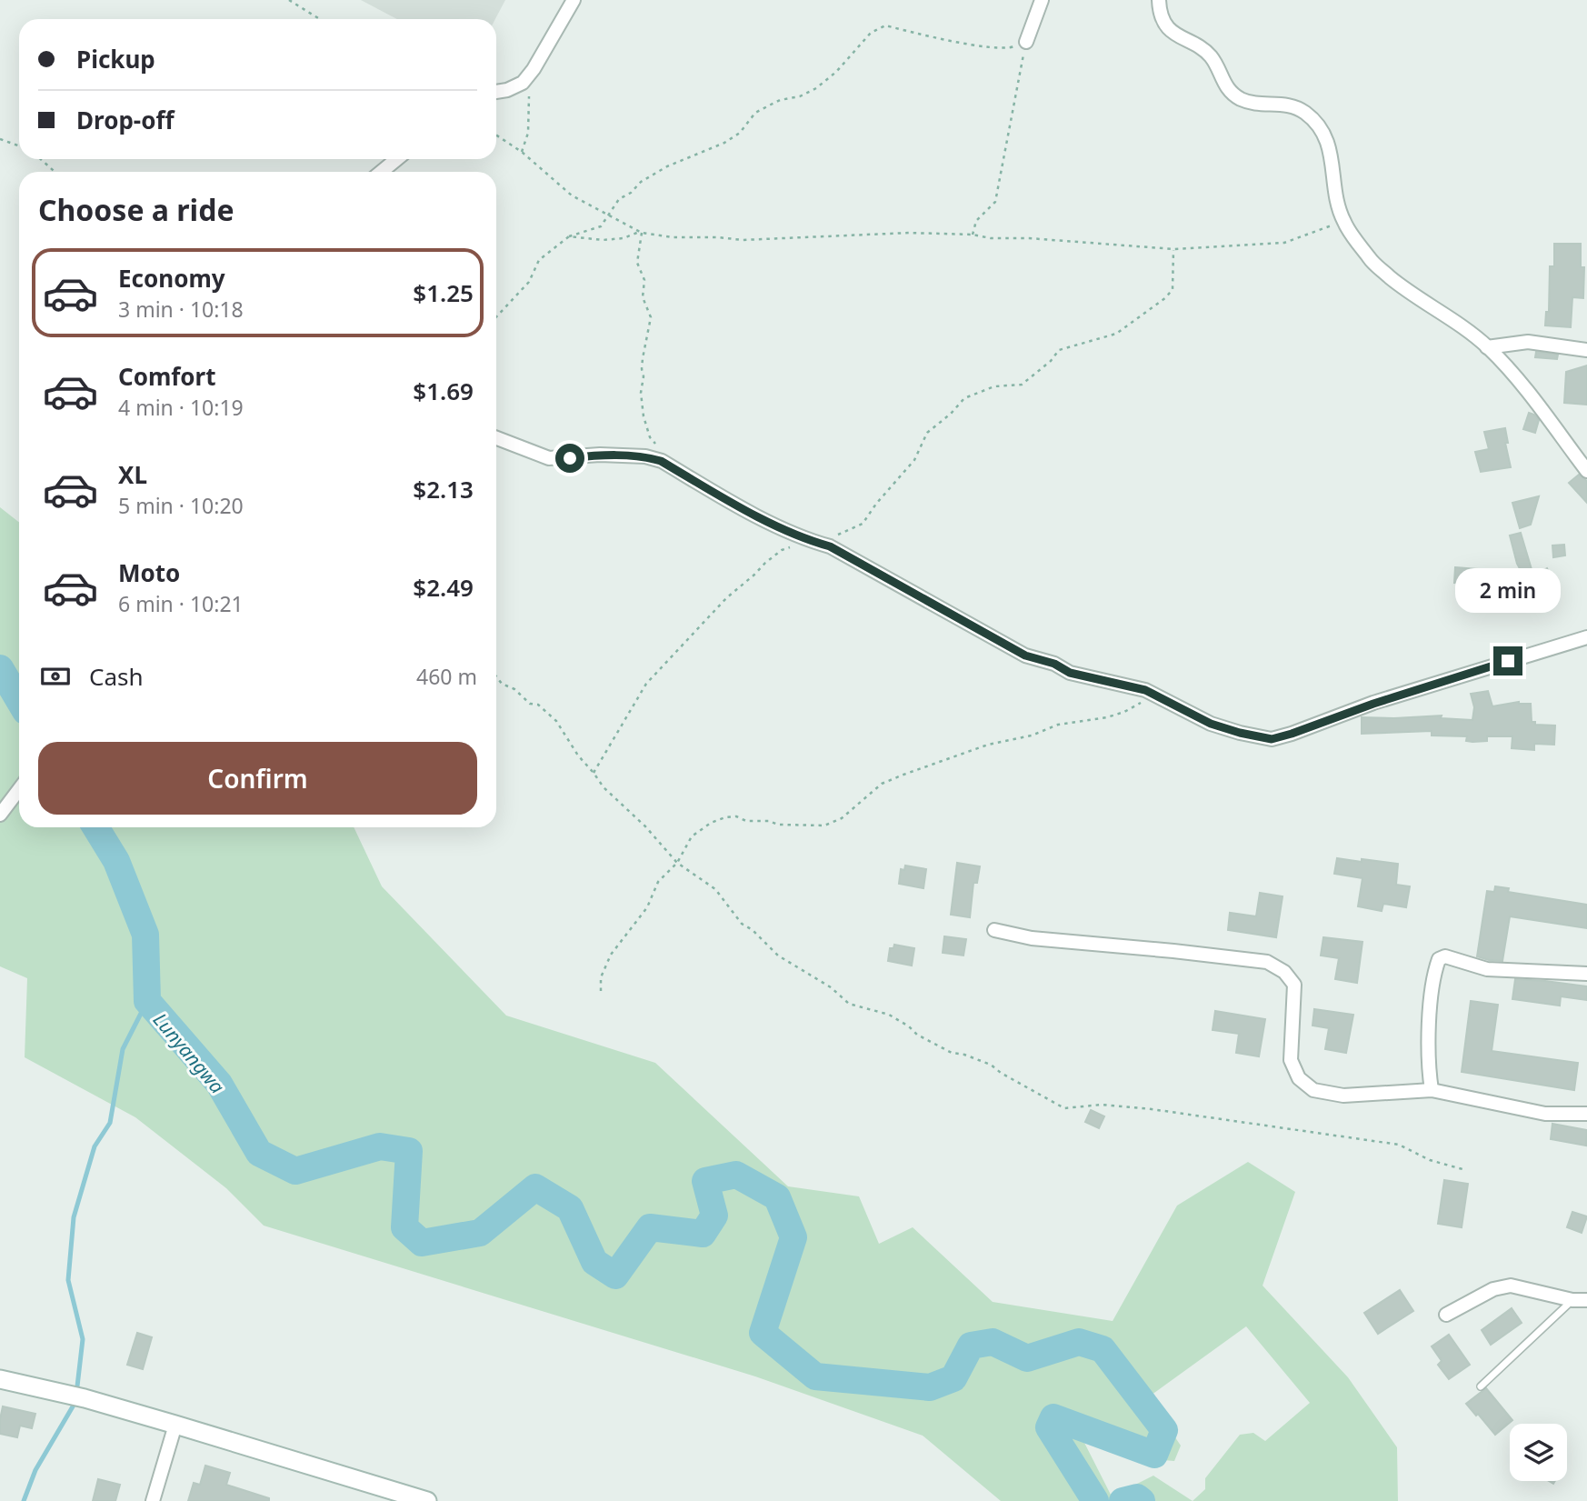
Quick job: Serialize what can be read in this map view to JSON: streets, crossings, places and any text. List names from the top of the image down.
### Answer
{
  "water": ["Lunyangwa"],
  "page": {
    "banner": ["Pickup", "Drop-off"],
    "heading": "Choose a ride",
    "list": [
      {
        "name": "Economy",
        "note": "3 min · 10:18",
        "value": "$1.25"
      },
      {
        "name": "Comfort",
        "note": "4 min · 10:19",
        "value": "$1.69"
      },
      {
        "name": "XL",
        "note": "5 min · 10:20",
        "value": "$2.13"
      },
      {
        "name": "Moto",
        "note": "6 min · 10:21",
        "value": "$2.49"
      }
    ],
    "bubble": "2 min",
    "pay": ["Cash", "460 m"],
    "buttons": "Confirm"
  }
}
